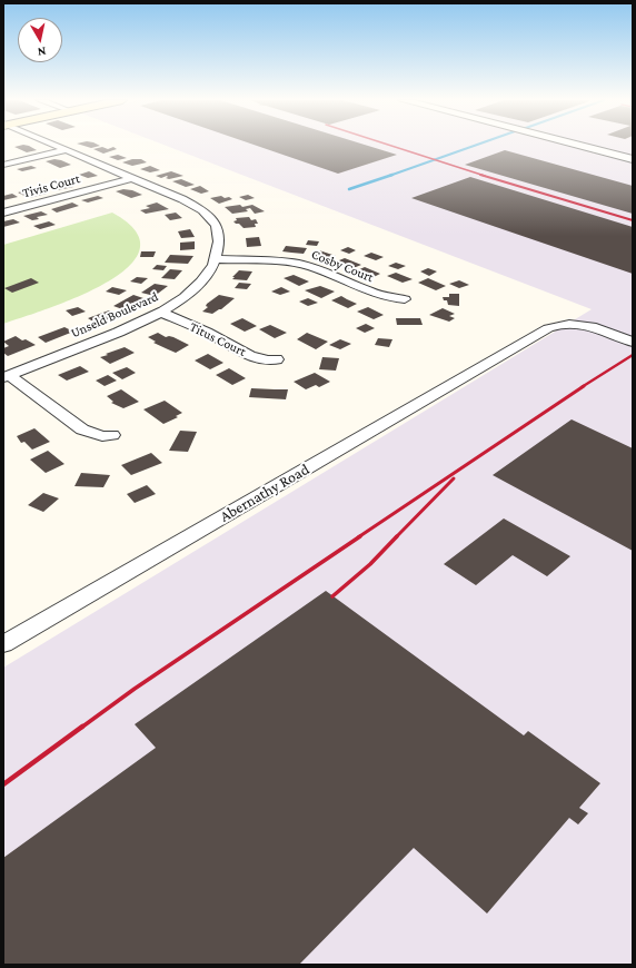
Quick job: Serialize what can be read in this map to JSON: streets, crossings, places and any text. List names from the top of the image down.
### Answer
{
  "streets": {
    "street": [
      "Tivis Court",
      "Cosby Court",
      "Unseld Boulevard",
      "Titus Court",
      "Abernathy Road"
    ]
  },
  "crossings": [
    ["Tivis Court", "Unseld Boulevard"],
    ["Cosby Court", "Unseld Boulevard"],
    ["Unseld Boulevard", "Titus Court"]
  ],
  "north": "bottom"
}
